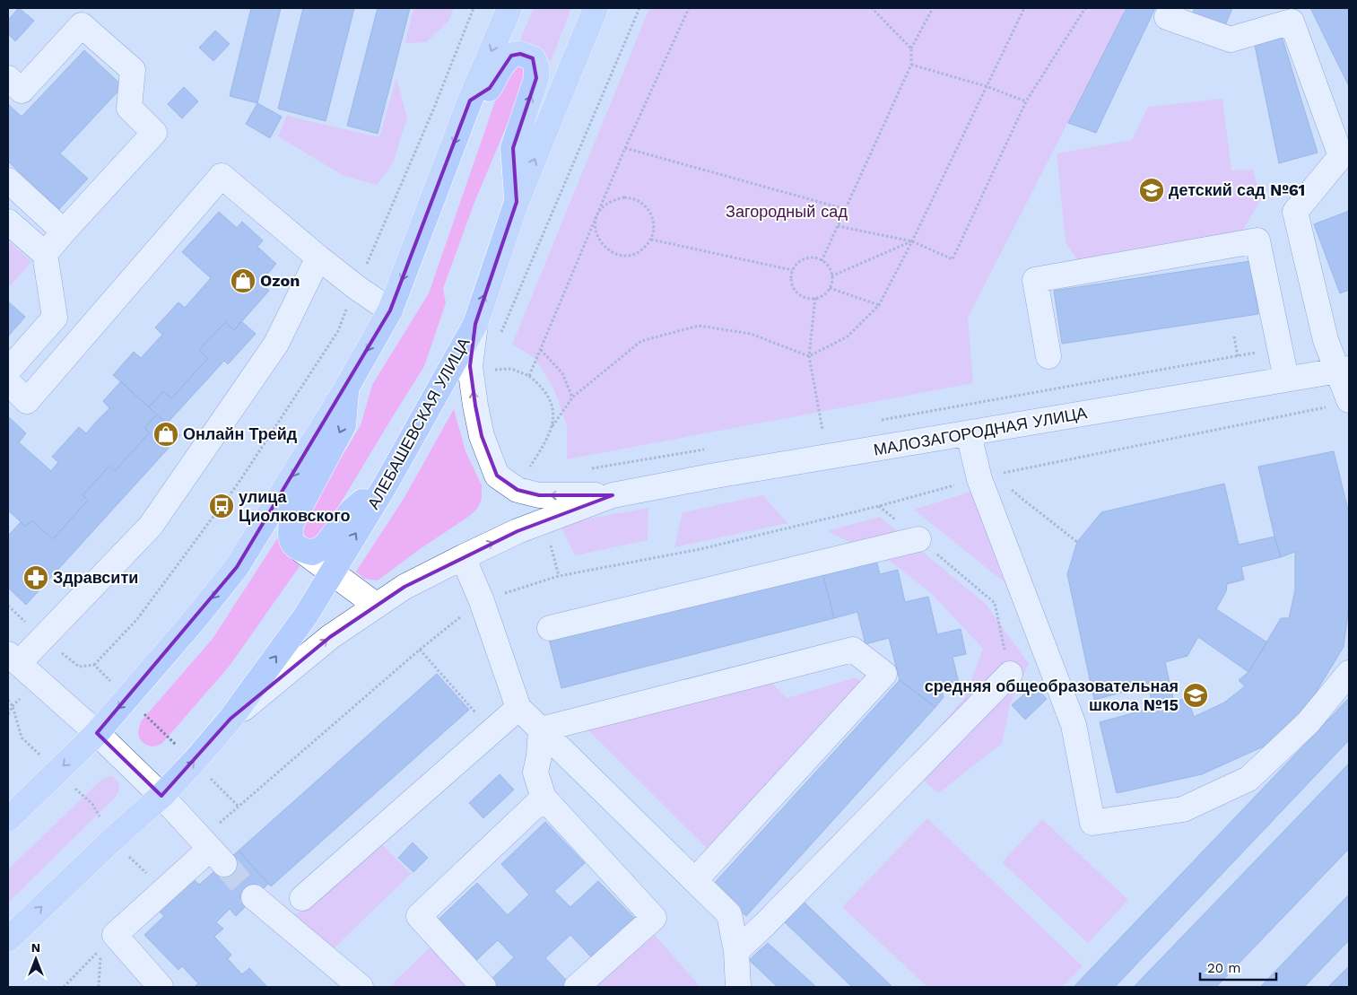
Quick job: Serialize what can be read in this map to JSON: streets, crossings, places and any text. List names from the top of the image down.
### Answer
{
  "streets": {
    "main road": ["АЛЕБАШЕВСКАЯ УЛИЦА"],
    "street": ["МАЛОЗАГОРОДНАЯ УЛИЦА"]
  },
  "crossings": [
    ["АЛЕБАШЕВСКАЯ УЛИЦА", "МАЛОЗАГОРОДНАЯ УЛИЦА"]
  ],
  "parks": ["Загородный сад"],
  "places": {
    "school or university": ["детский сад №61", "средняя общеобразовательная школа №15"],
    "shop": ["Ozon", "Онлайн Трейд"],
    "bus stop": ["улица Циолковского"],
    "pharmacy": ["Здравсити"]
  },
  "scale_bar": "20 m",
  "north": "top"
}
